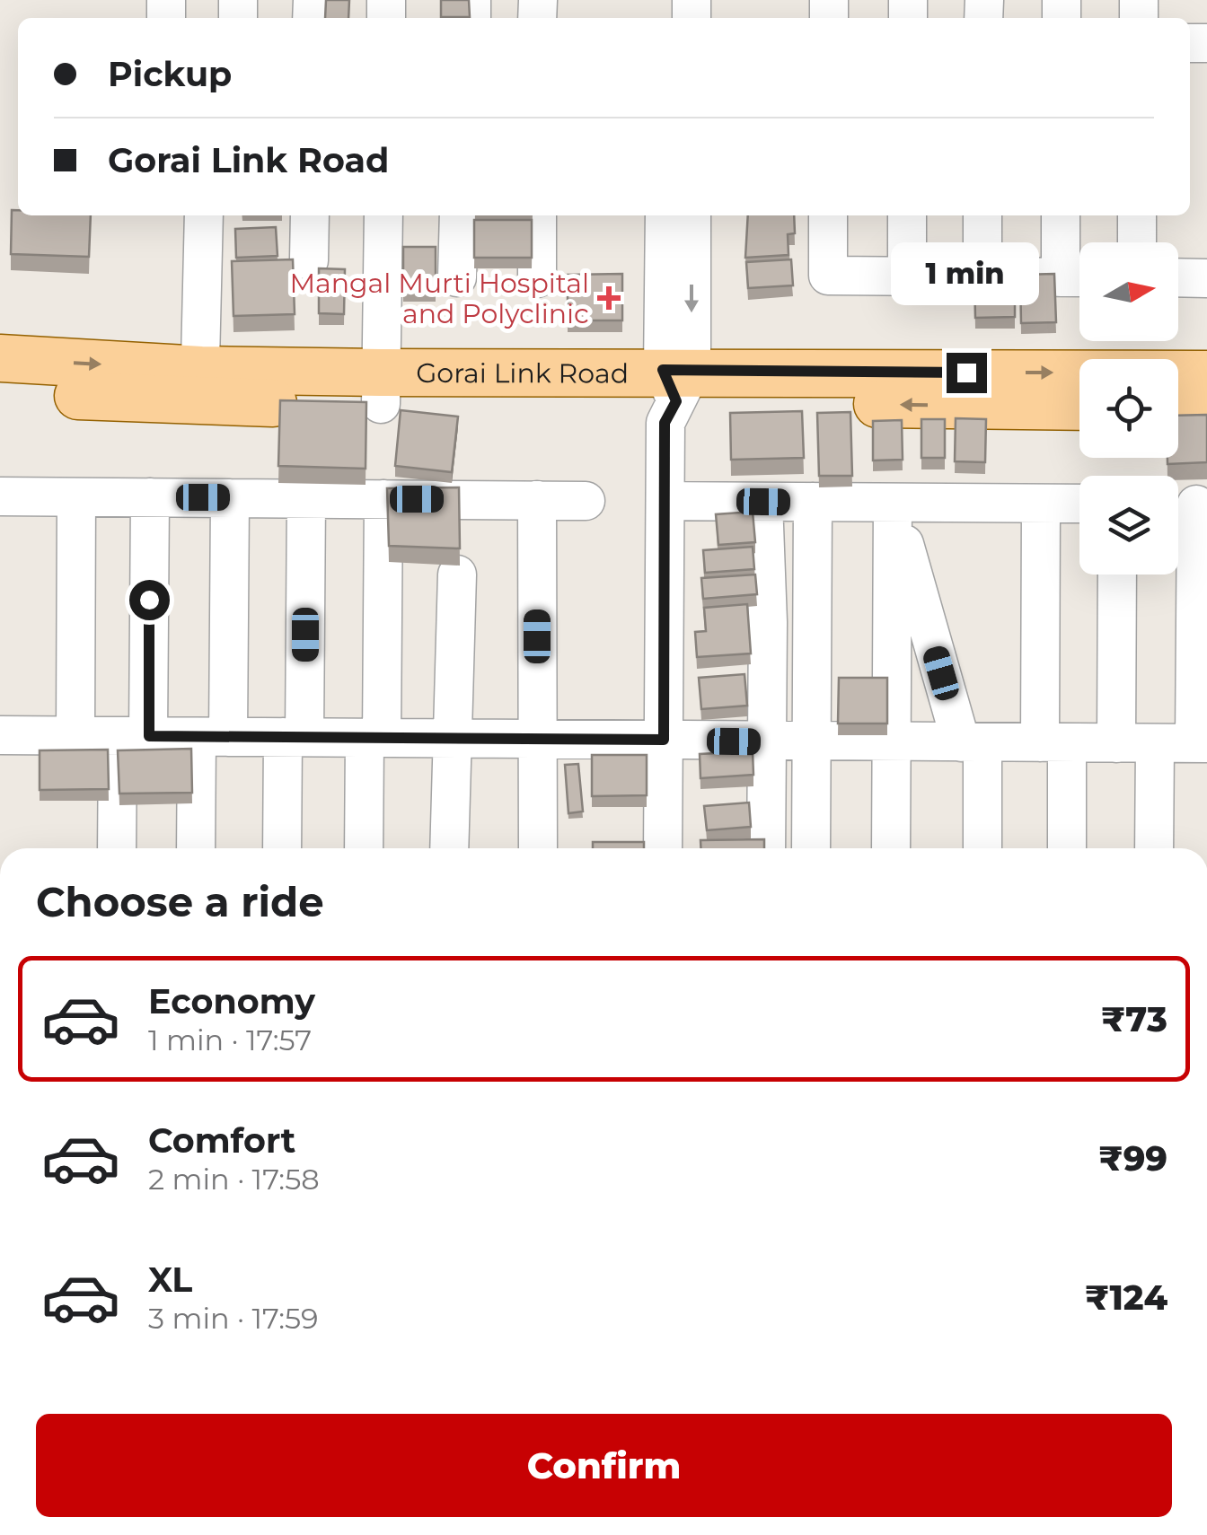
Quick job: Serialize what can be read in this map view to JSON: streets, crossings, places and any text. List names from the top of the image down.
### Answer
{
  "streets": {
    "main road": ["Gorai Link Road"]
  },
  "places": {
    "health": ["Mangal Murti Hospital and Polyclinic"]
  },
  "north": "right",
  "page": {
    "banner": ["Pickup", "Gorai Link Road"],
    "bubble": "1 min",
    "heading": "Choose a ride",
    "list": [
      {
        "name": "Economy",
        "note": "1 min · 17:57",
        "value": "₹73"
      },
      {
        "name": "Comfort",
        "note": "2 min · 17:58",
        "value": "₹99"
      },
      {
        "name": "XL",
        "note": "3 min · 17:59",
        "value": "₹124"
      }
    ],
    "buttons": "Confirm"
  }
}
